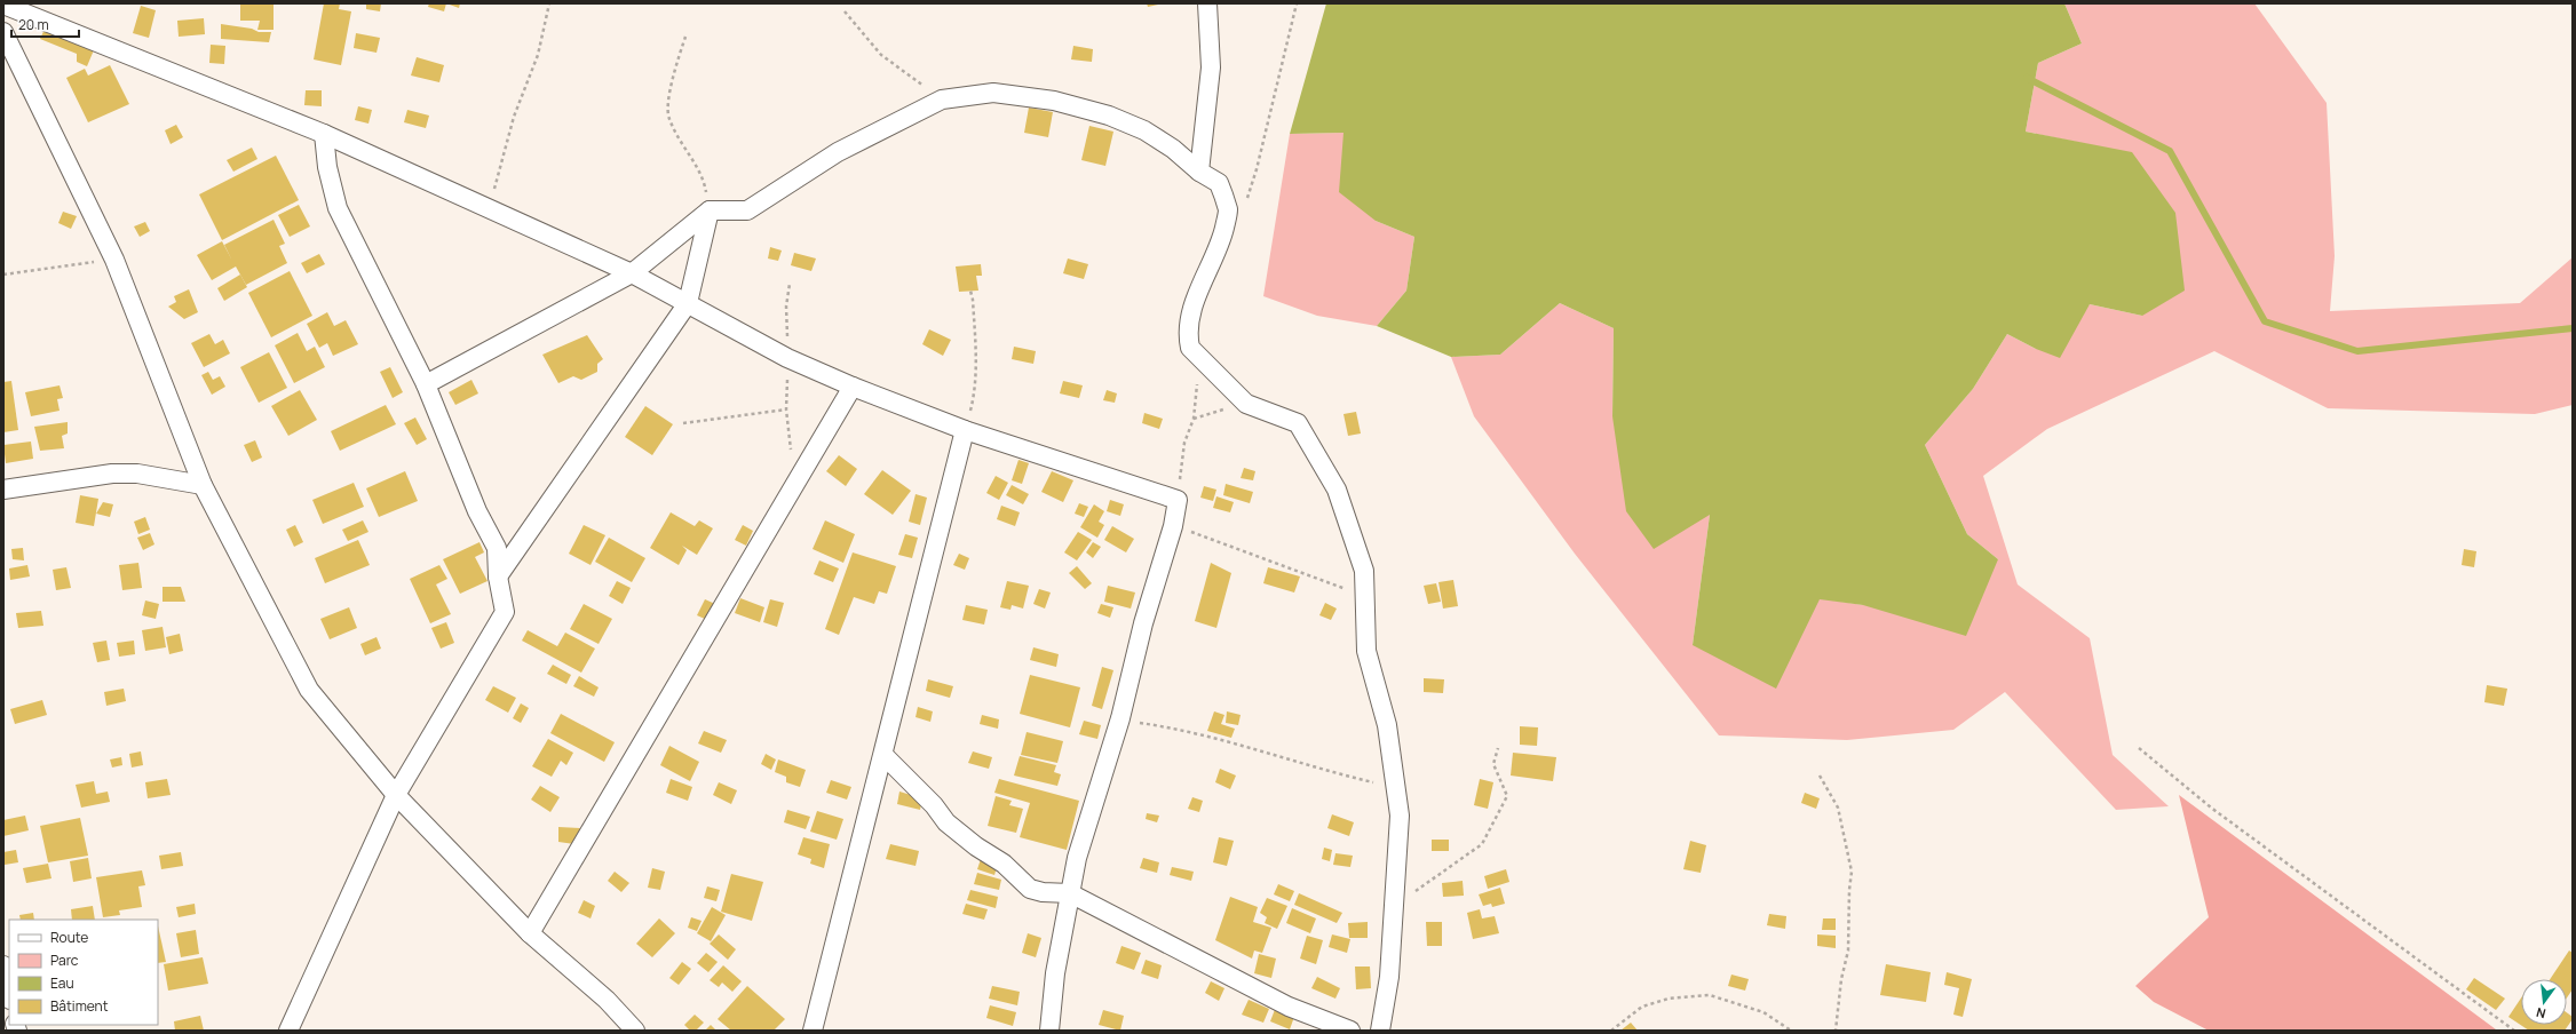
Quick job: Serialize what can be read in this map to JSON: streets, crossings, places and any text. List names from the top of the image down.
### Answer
{
  "legend": [
    "Route",
    "Parc",
    "Eau",
    "Bâtiment"
  ],
  "scale_bar": "20 m",
  "north": "bottom"
}
